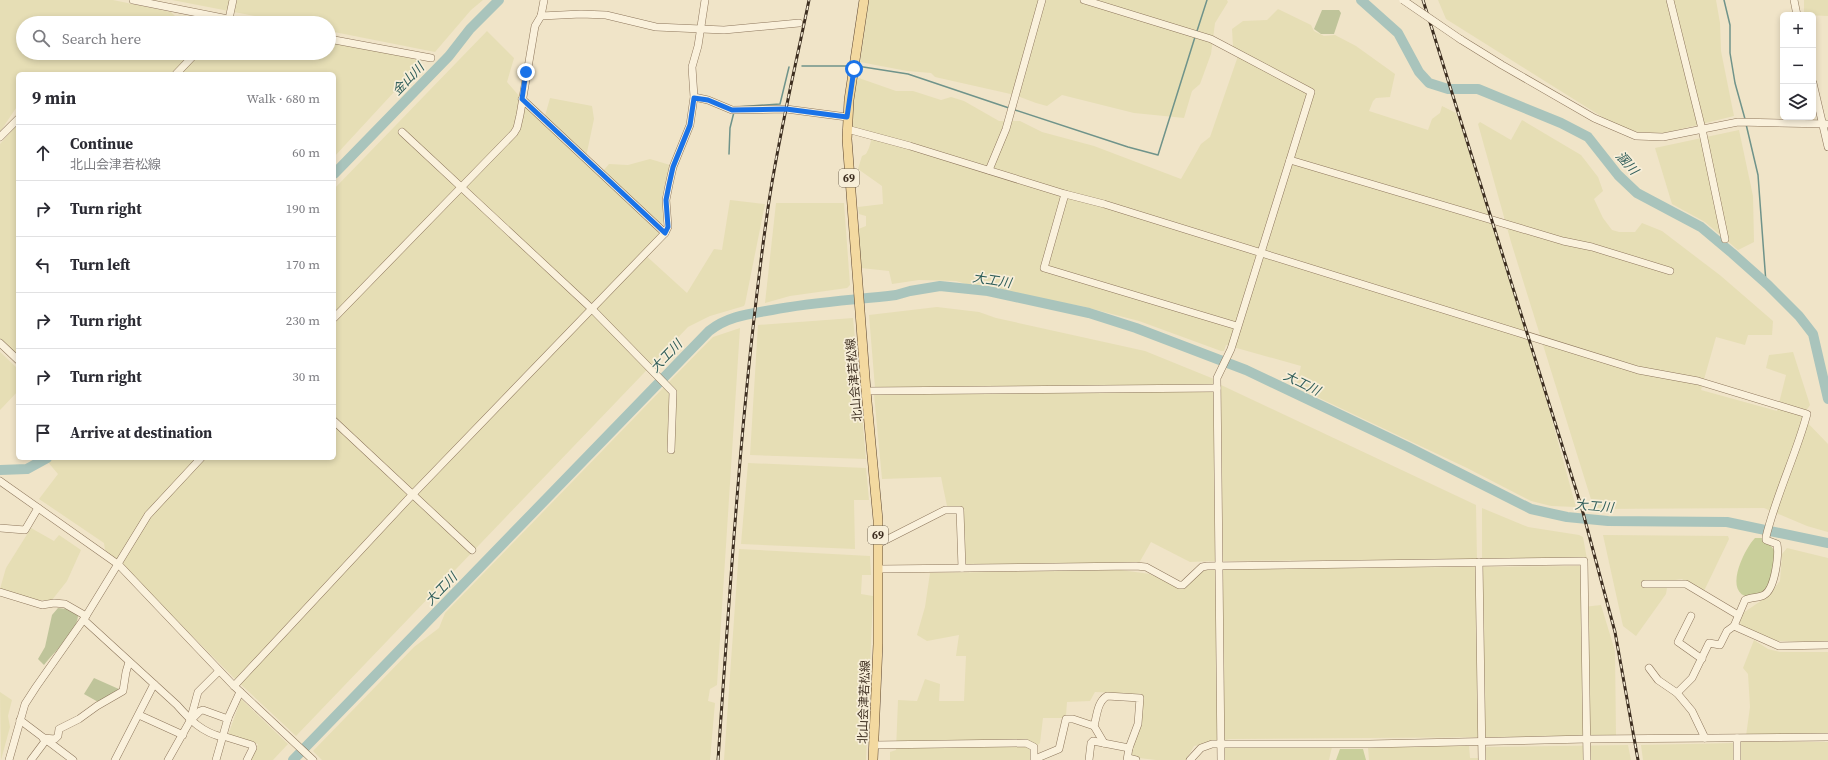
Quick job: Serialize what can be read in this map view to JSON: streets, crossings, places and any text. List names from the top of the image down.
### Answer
{
  "streets": {
    "main road": ["69", "北山会津若松線"]
  },
  "water": ["金山川", "溷川", "大工川"],
  "page": {
    "map_buttons": ["+", "−"],
    "search": "Search here",
    "heading": ["9 min", "Walk · 680 m"],
    "list": [
      ["Continue", "北山会津若松線", "60 m"],
      ["Turn right", "190 m"],
      ["Turn left", "170 m"],
      ["Turn right", "230 m"],
      ["Turn right", "30 m"],
      "Arrive at destination"
    ]
  }
}
